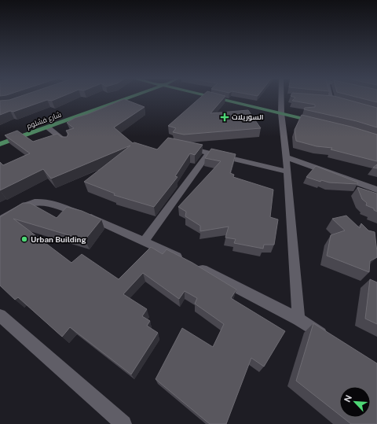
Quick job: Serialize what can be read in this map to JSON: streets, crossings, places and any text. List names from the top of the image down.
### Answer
{
  "streets": {
    "main road": ["شارع فشلوم"]
  },
  "places": {
    "health": ["السوريلات"],
    "other": ["Urban Building"]
  },
  "north": "top left"
}
